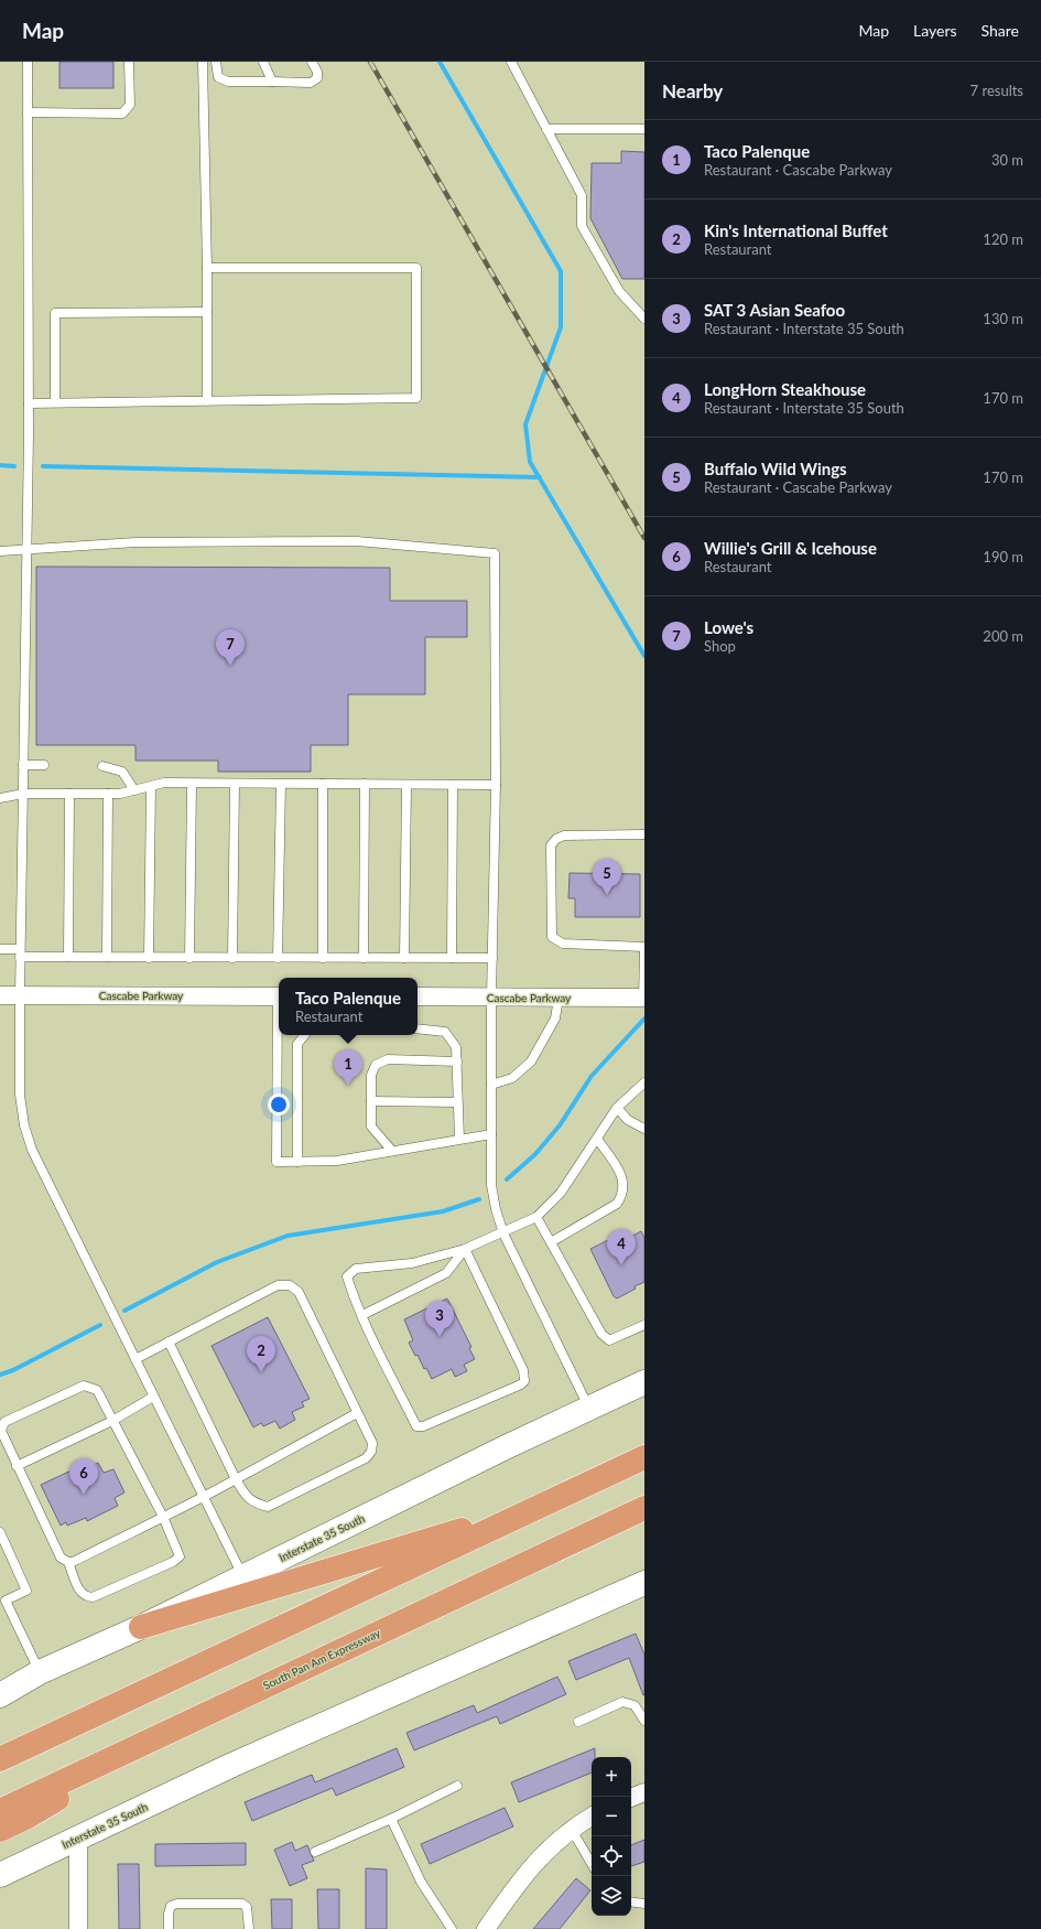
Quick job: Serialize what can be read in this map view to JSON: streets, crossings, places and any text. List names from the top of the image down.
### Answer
{
  "streets": {
    "highway": ["South Pan Am Expressway"],
    "main road": ["Interstate 35 South"],
    "street": ["Cascabe Parkway"]
  },
  "page": {
    "header": "Map",
    "nav": ["Map", "Layers", "Share"],
    "heading": ["Nearby", "7 results"],
    "list": [
      {
        "mark": "1",
        "name": "Taco Palenque",
        "note": "Restaurant · Cascabe Parkway",
        "value": "30 m"
      },
      {
        "mark": "2",
        "name": "Kin's International Buffet",
        "note": "Restaurant",
        "value": "120 m"
      },
      {
        "mark": "3",
        "name": "SAT 3 Asian Seafoo",
        "note": "Restaurant · Interstate 35 South",
        "value": "130 m"
      },
      {
        "mark": "4",
        "name": "LongHorn Steakhouse",
        "note": "Restaurant · Interstate 35 South",
        "value": "170 m"
      },
      {
        "mark": "5",
        "name": "Buffalo Wild Wings",
        "note": "Restaurant · Cascabe Parkway",
        "value": "170 m"
      },
      {
        "mark": "6",
        "name": "Willie's Grill & Icehouse",
        "note": "Restaurant",
        "value": "190 m"
      },
      {
        "mark": "7",
        "name": "Lowe's",
        "note": "Shop",
        "value": "200 m"
      }
    ],
    "pins": [
      "7",
      "5",
      "1",
      "4",
      "3",
      "2",
      "6"
    ],
    "popup": ["Taco Palenque", "Restaurant"],
    "map_buttons": ["+", "−"]
  }
}
